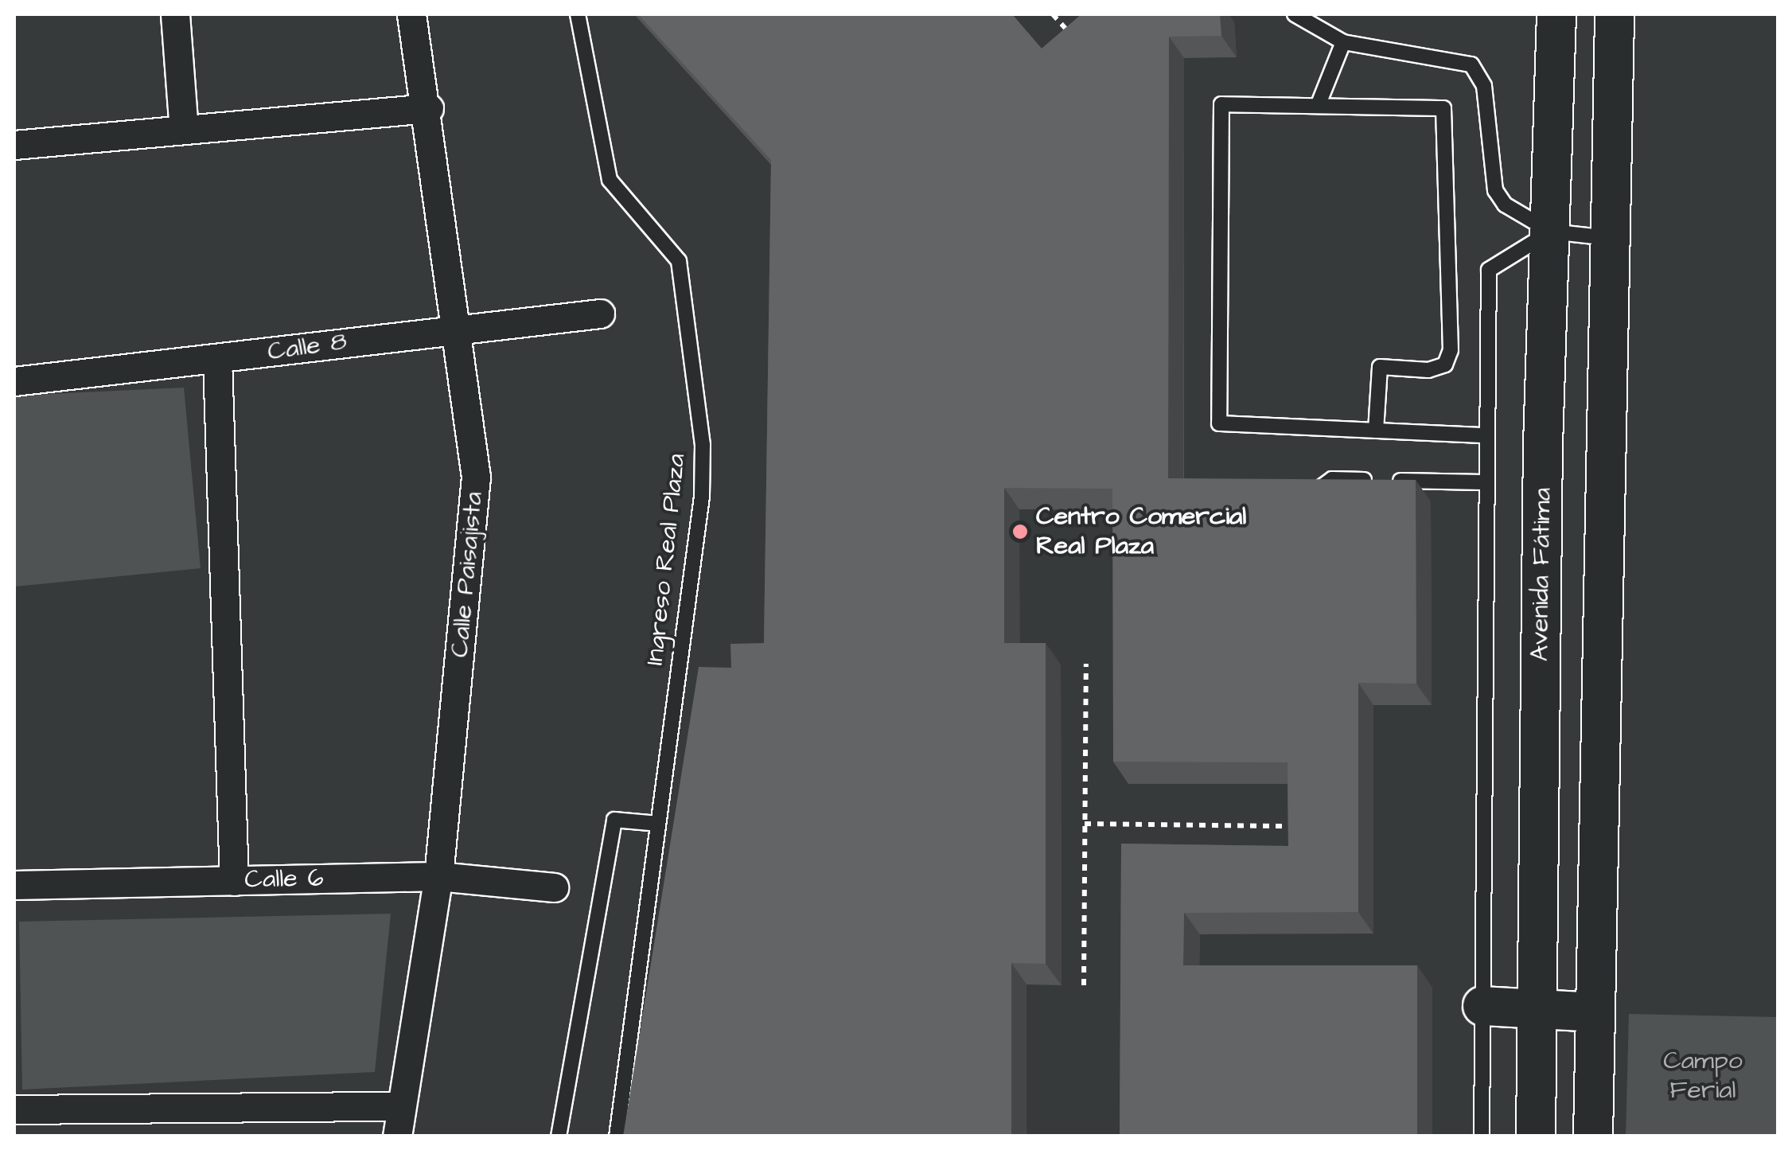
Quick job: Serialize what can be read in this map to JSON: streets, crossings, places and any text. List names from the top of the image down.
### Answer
{
  "streets": {
    "main road": ["Avenida Fátima"],
    "street": ["Calle 8", "Calle Paisajista", "Calle 6"],
    "lane": ["Ingreso Real Plaza"]
  },
  "crossings": [
    ["Calle 8", "Calle Paisajista"],
    ["Calle Paisajista", "Calle 6"]
  ],
  "parks": ["Campo Ferial"],
  "places": ["Centro Comercial Real Plaza"]
}
